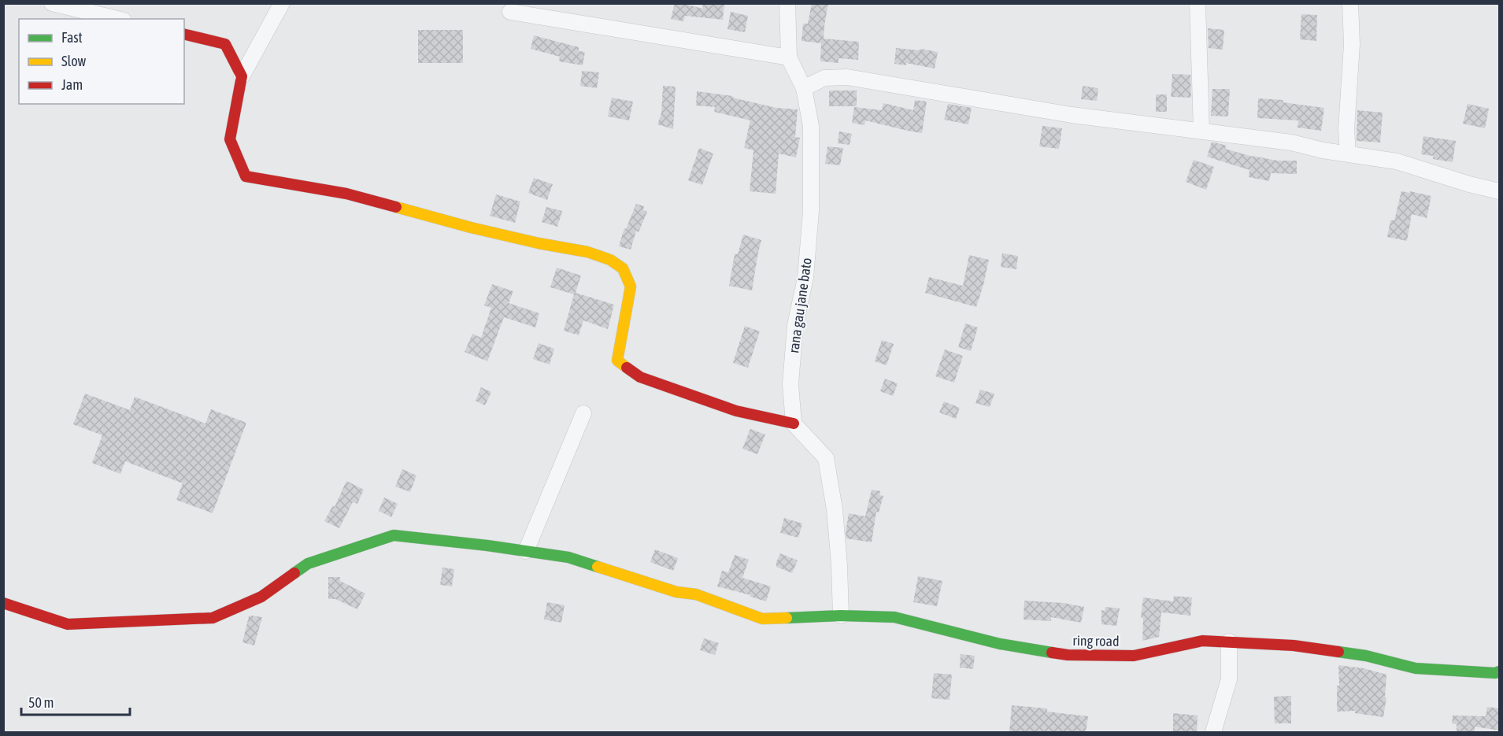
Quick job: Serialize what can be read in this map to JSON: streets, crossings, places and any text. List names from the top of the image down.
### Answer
{
  "streets": {
    "street": ["rana gau jane bato", "ring road"]
  },
  "legend": ["Fast", "Slow", "Jam"],
  "scale_bar": "50 m"
}
